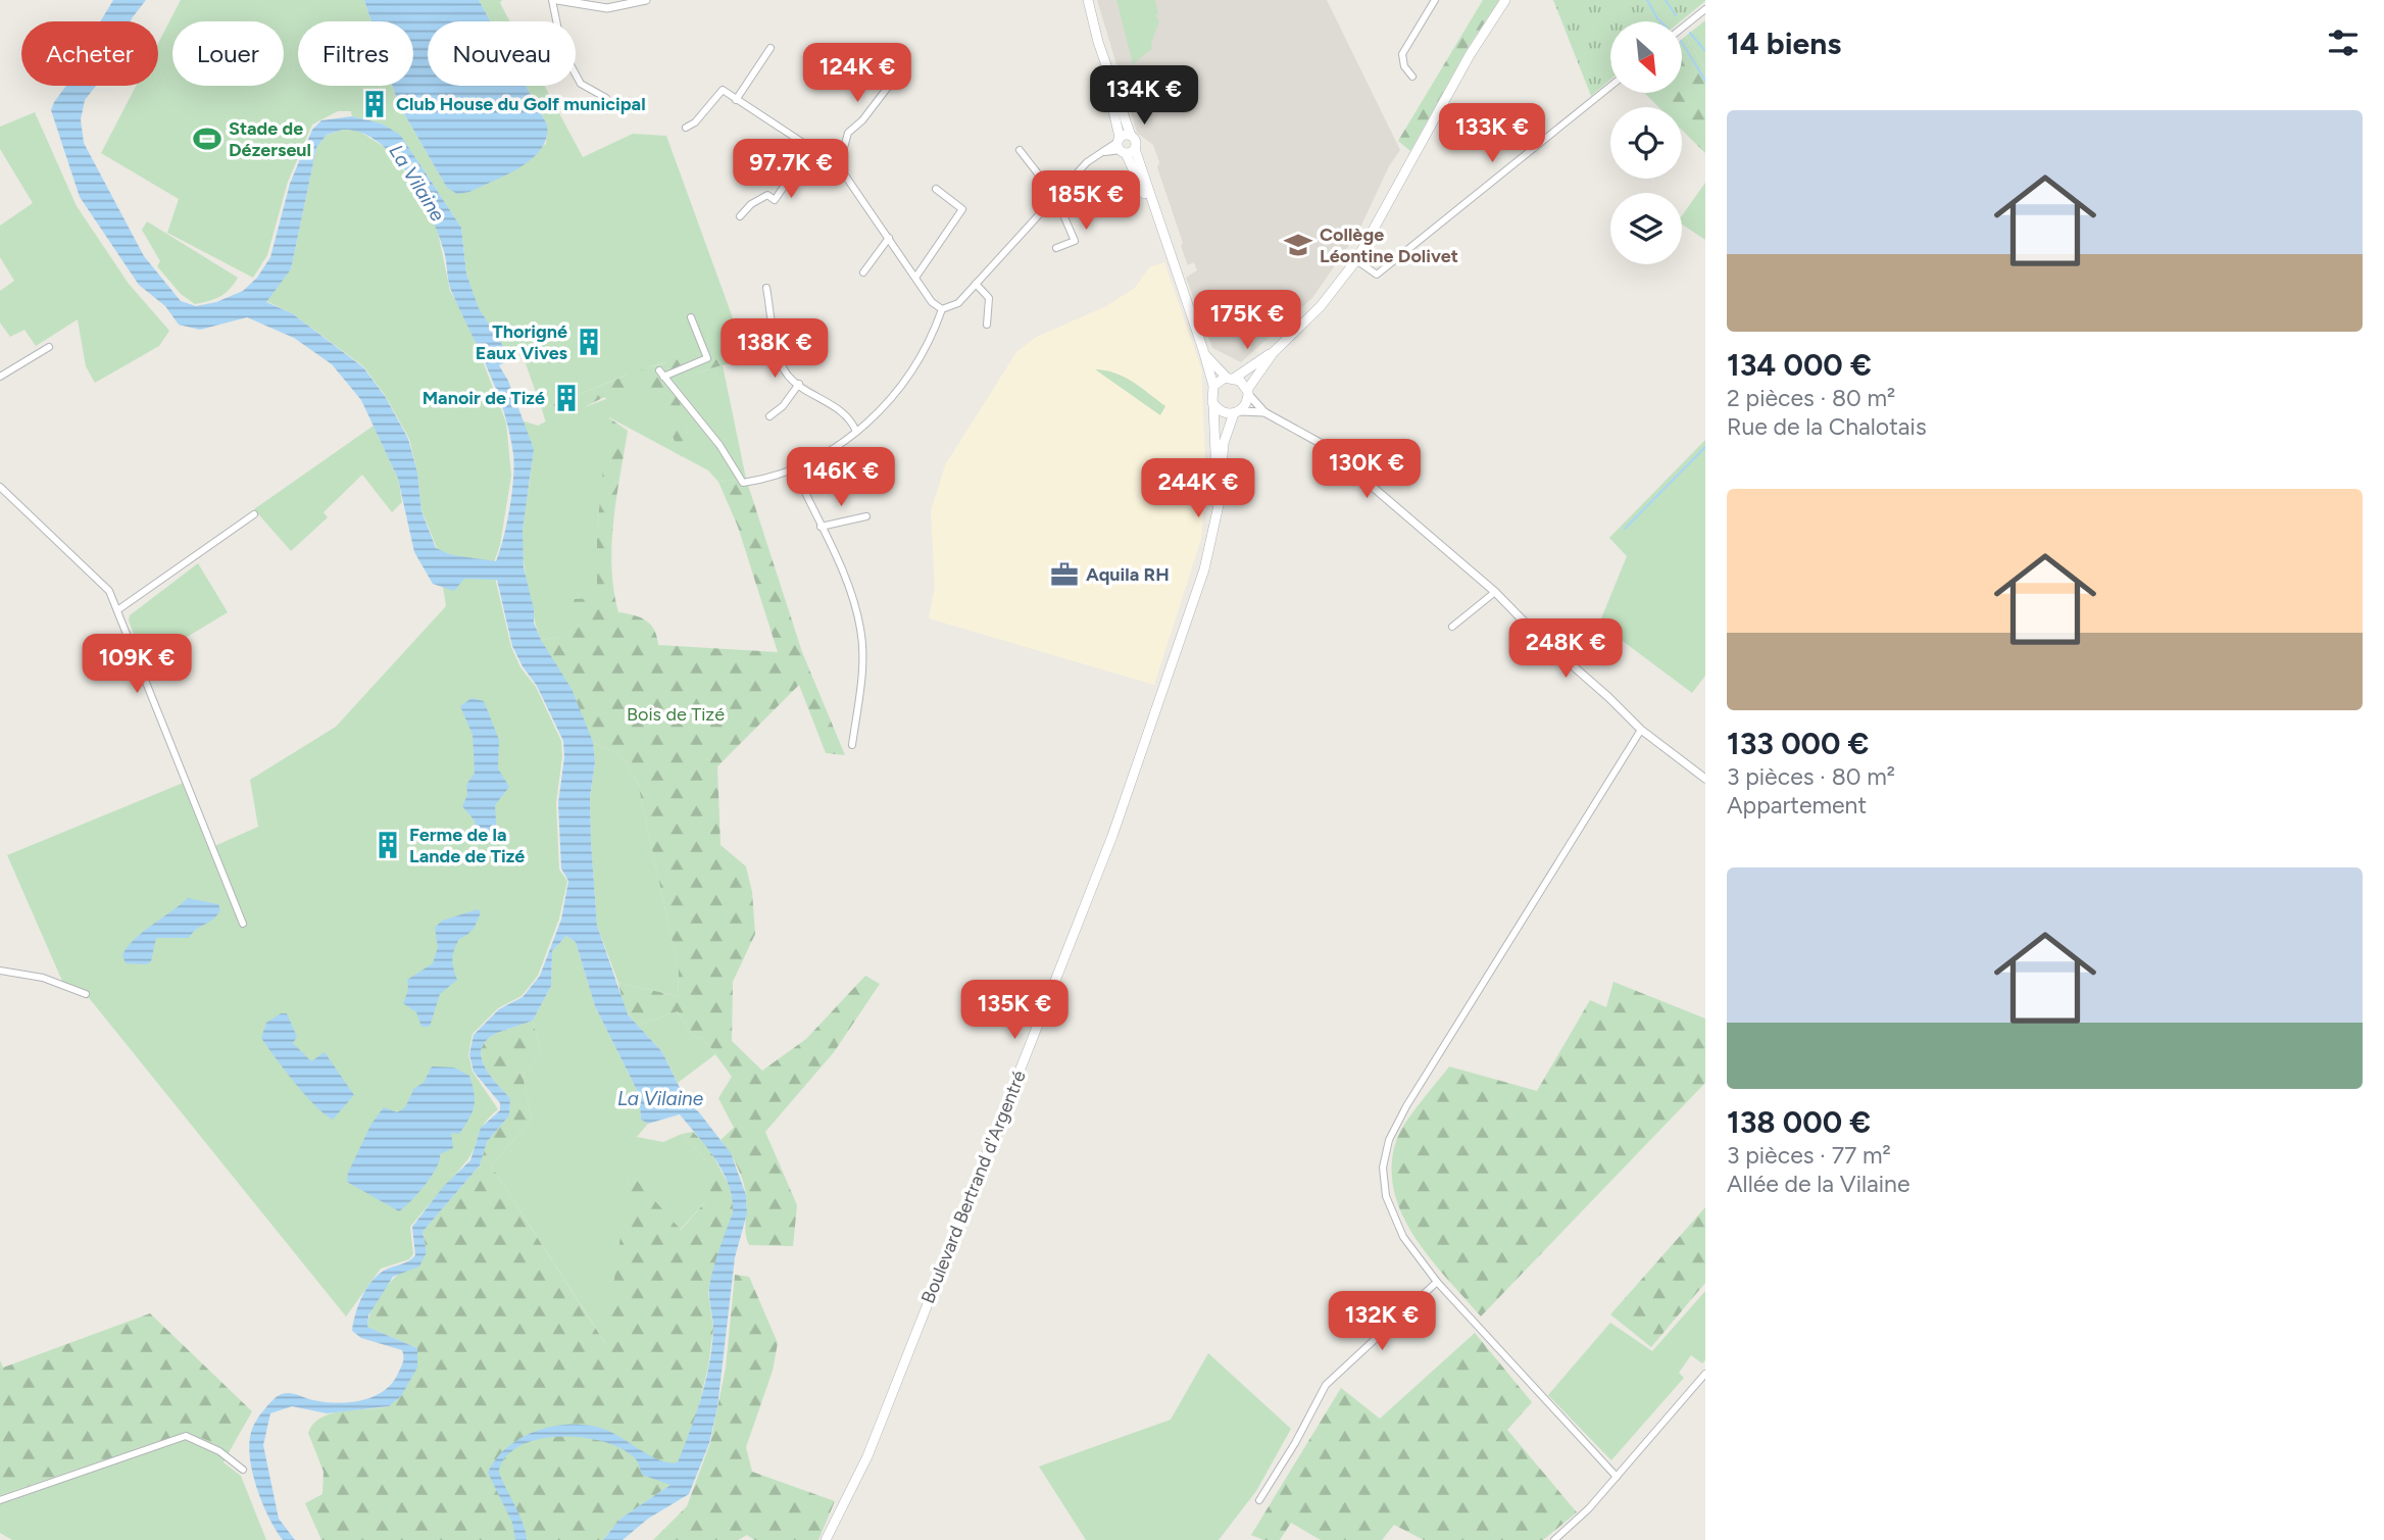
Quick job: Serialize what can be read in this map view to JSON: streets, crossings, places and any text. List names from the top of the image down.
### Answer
{
  "streets": {
    "main road": ["Boulevard Bertrand d'Argentré"]
  },
  "water": ["La Vilaine"],
  "parks": ["Bois de Tizé"],
  "places": {
    "building": [
      "Club House du Golf municipal",
      "Thorigné Eaux Vives",
      "Manoir de Tizé",
      "Ferme de la Lande de Tizé"
    ],
    "sports": ["Stade de Dézerseul"],
    "school or university": ["Collège Léontine Dolivet"],
    "office": ["Aquila RH"]
  },
  "north": "bottom right",
  "page": {
    "heading": "14 biens",
    "chip": [
      "Acheter",
      "Louer",
      "Filtres",
      "Nouveau"
    ],
    "price": [
      "124K €",
      "134K €",
      "133K €",
      "97.7K €",
      "185K €",
      "175K €",
      "138K €",
      "130K €",
      "146K €",
      "244K €",
      "248K €",
      "109K €",
      "135K €",
      "132K €"
    ],
    "list": [
      {
        "name": "134 000 €",
        "note": "2 pièces · 80 m² · Rue de la Chalotais"
      },
      {
        "name": "133 000 €",
        "note": "3 pièces · 80 m² · Appartement"
      },
      {
        "name": "138 000 €",
        "note": "3 pièces · 77 m² · Allée de la Vilaine"
      }
    ]
  }
}
